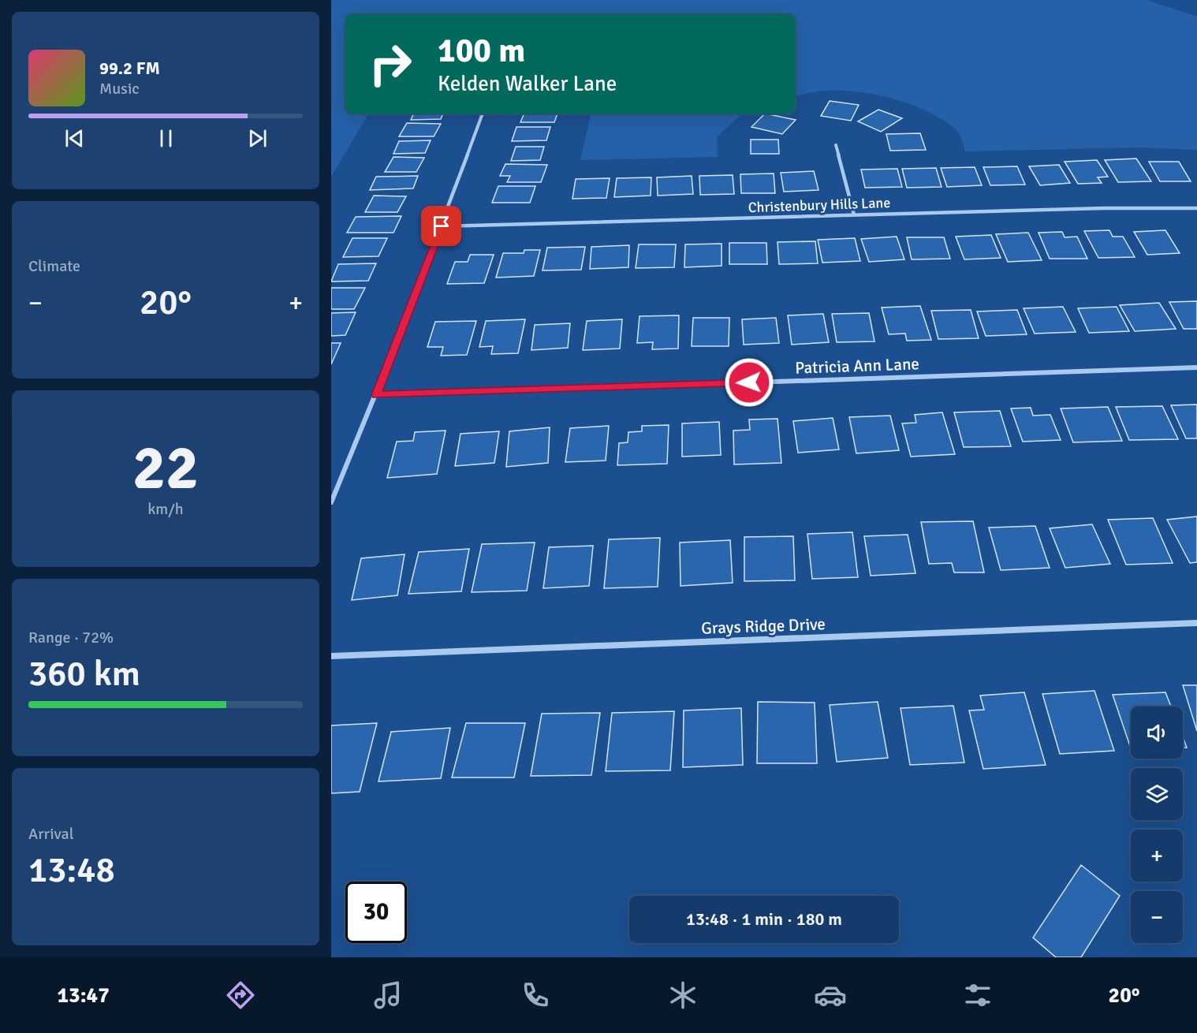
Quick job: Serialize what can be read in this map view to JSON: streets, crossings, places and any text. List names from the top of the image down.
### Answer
{
  "streets": {
    "street": ["Christenbury Hills Lane", "Patricia Ann Lane", "Grays Ridge Drive"]
  },
  "page": {
    "turn": ["100 m", "Kelden Walker Lane"],
    "song": ["99.2 FM", "Music"],
    "tile": [
      "Climate",
      ["22", "km/h"],
      ["Range · 72%", "360 km"],
      ["Arrival", "13:48"]
    ],
    "heat": ["−", "20°", "+"],
    "map_buttons": ["+", "−"],
    "limit": "30",
    "trip": "13:48 · 1 min · 180 m",
    "tabs": ["13:47", "20°"]
  }
}
